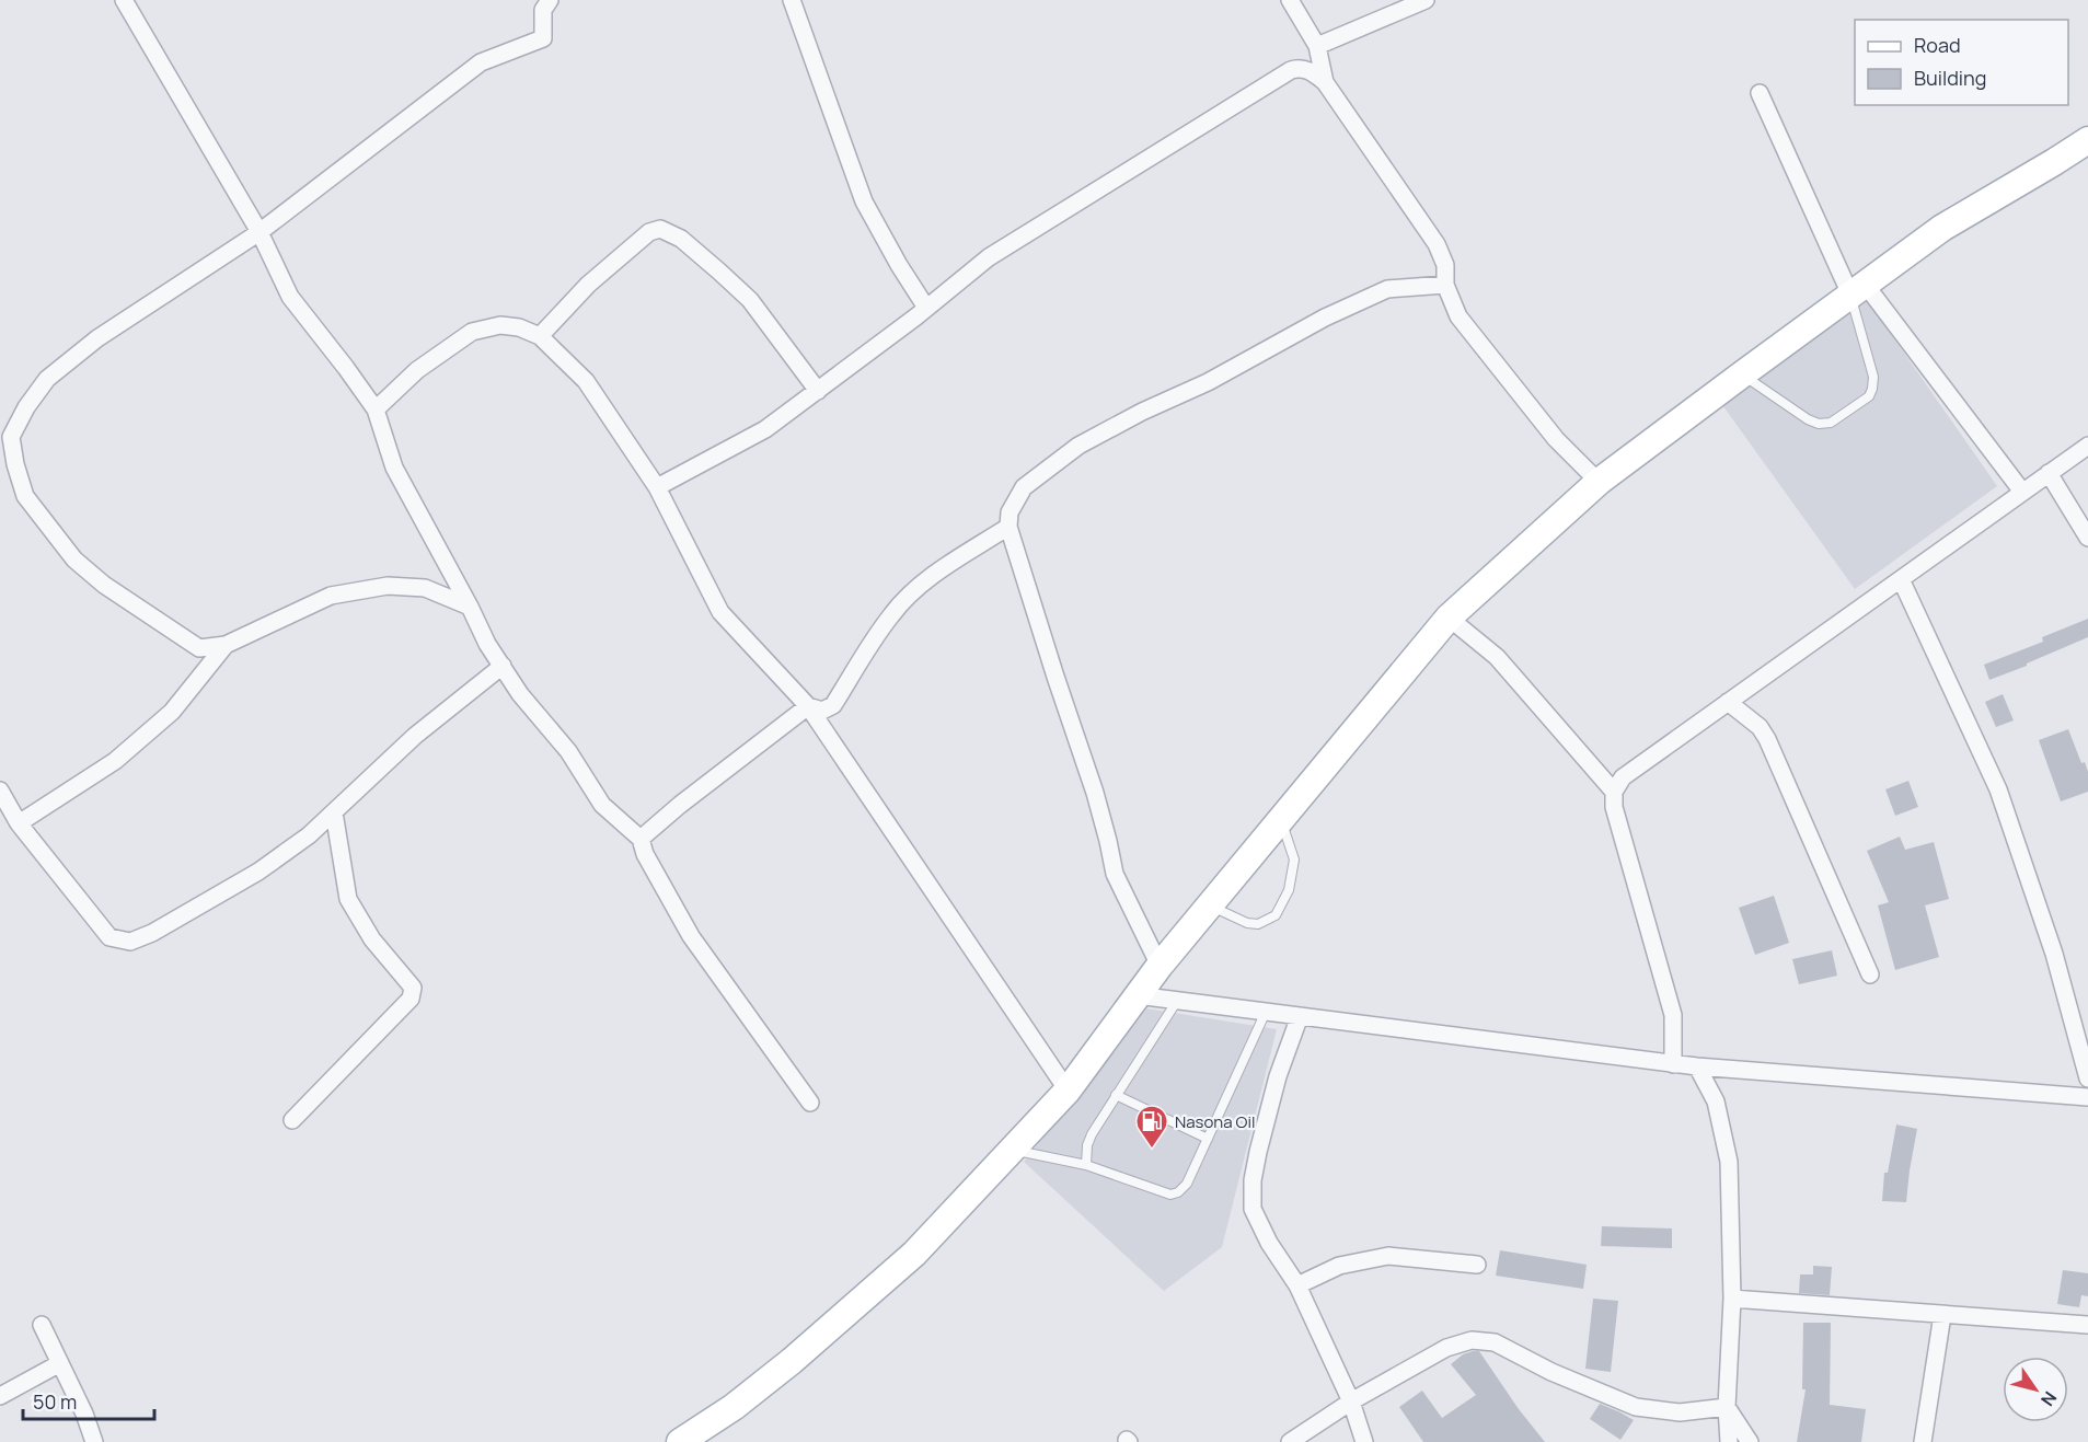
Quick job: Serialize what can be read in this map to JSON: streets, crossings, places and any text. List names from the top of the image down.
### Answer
{
  "places": {
    "fuel station": ["Nasona Oil"]
  },
  "legend": ["Road", "Building"],
  "scale_bar": "50 m",
  "north": "bottom right"
}
